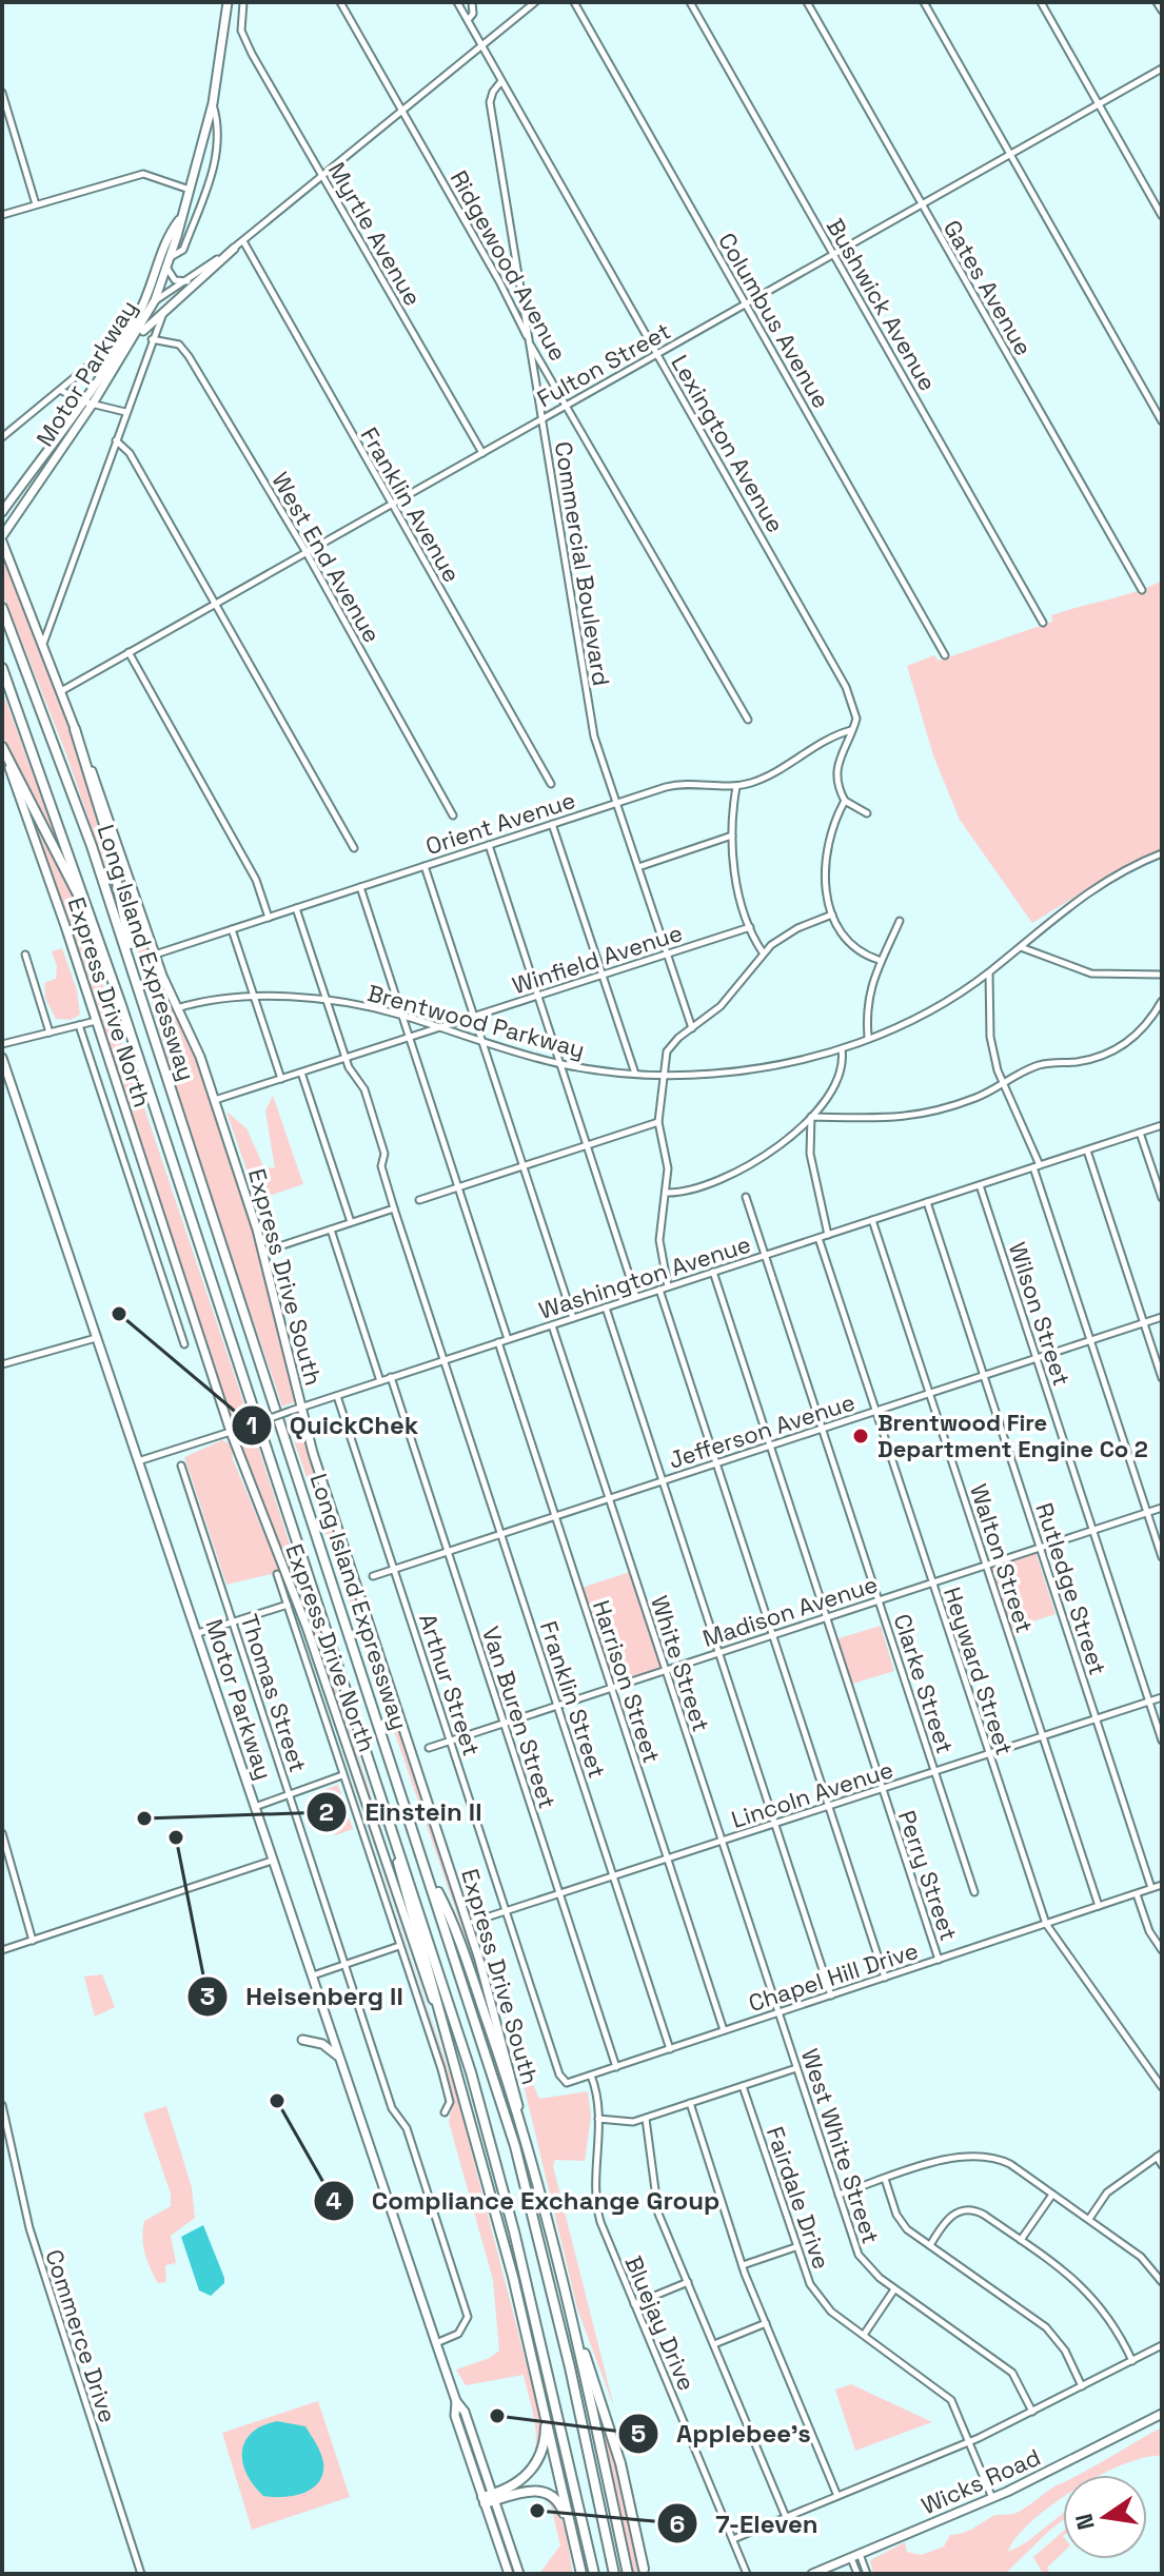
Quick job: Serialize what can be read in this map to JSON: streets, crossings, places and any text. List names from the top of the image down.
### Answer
{
  "streets": {
    "highway": ["Long Island Expressway", "Express Drive North", "Express Drive South"],
    "main road": ["Motor Parkway", "Wicks Road"],
    "street": [
      "Myrtle Avenue",
      "Ridgewood Avenue",
      "Gates Avenue",
      "Bushwick Avenue",
      "Columbus Avenue",
      "Fulton Street",
      "Lexington Avenue",
      "Franklin Avenue",
      "West End Avenue",
      "Commercial Boulevard",
      "Orient Avenue",
      "Winfield Avenue",
      "Brentwood Parkway",
      "Washington Avenue",
      "Wilson Street",
      "Jefferson Avenue",
      "Walton Street",
      "Rutledge Street",
      "Madison Avenue",
      "White Street",
      "Heyward Street",
      "Harrison Street",
      "Clarke Street",
      "Arthur Street",
      "Thomas Street",
      "Franklin Street",
      "Van Buren Street",
      "Lincoln Avenue",
      "Perry Street",
      "Chapel Hill Drive",
      "West White Street",
      "Fairdale Drive",
      "Bluejay Drive",
      "Commerce Drive"
    ]
  },
  "crossings": [
    ["Myrtle Avenue", "Fulton Street"],
    ["Ridgewood Avenue", "Fulton Street"],
    ["Ridgewood Avenue", "Commercial Boulevard"],
    ["Gates Avenue", "Fulton Street"],
    ["Bushwick Avenue", "Fulton Street"],
    ["Columbus Avenue", "Fulton Street"],
    ["Fulton Street", "Lexington Avenue"],
    ["Fulton Street", "Franklin Avenue"],
    ["Fulton Street", "West End Avenue"],
    ["Fulton Street", "Commercial Boulevard"],
    ["Fulton Street", "Express Drive South"],
    ["Motor Parkway", "Express Drive South"],
    ["Motor Parkway", "Washington Avenue"],
    ["Motor Parkway", "Thomas Street"],
    ["Lexington Avenue", "Commercial Boulevard"],
    ["Lexington Avenue", "Orient Avenue"],
    ["Commercial Boulevard", "Orient Avenue"],
    ["Commercial Boulevard", "Winfield Avenue"],
    ["Orient Avenue", "Express Drive South"],
    ["Orient Avenue", "Franklin Street"],
    ["Winfield Avenue", "Brentwood Parkway"],
    ["Winfield Avenue", "Express Drive South"],
    ["Winfield Avenue", "Franklin Street"],
    ["Express Drive North", "Washington Avenue"],
    ["Brentwood Parkway", "Express Drive South"],
    ["Brentwood Parkway", "Franklin Street"],
    ["Express Drive South", "Washington Avenue"],
    ["Washington Avenue", "Wilson Street"],
    ["Washington Avenue", "Walton Street"],
    ["Washington Avenue", "Rutledge Street"],
    ["Washington Avenue", "White Street"],
    ["Washington Avenue", "Heyward Street"],
    ["Washington Avenue", "Harrison Street"],
    ["Washington Avenue", "Clarke Street"],
    ["Washington Avenue", "Arthur Street"],
    ["Washington Avenue", "Franklin Street"],
    ["Washington Avenue", "Van Buren Street"],
    ["Washington Avenue", "Perry Street"],
    ["Wilson Street", "Jefferson Avenue"],
    ["Wilson Street", "Madison Avenue"],
    ["Wilson Street", "Lincoln Avenue"],
    ["Jefferson Avenue", "Walton Street"],
    ["Jefferson Avenue", "Rutledge Street"],
    ["Jefferson Avenue", "White Street"],
    ["Jefferson Avenue", "Heyward Street"],
    ["Jefferson Avenue", "Harrison Street"],
    ["Jefferson Avenue", "Clarke Street"],
    ["Jefferson Avenue", "Arthur Street"],
    ["Jefferson Avenue", "Franklin Street"],
    ["Jefferson Avenue", "Van Buren Street"],
    ["Jefferson Avenue", "Perry Street"],
    ["Walton Street", "Madison Avenue"],
    ["Walton Street", "Lincoln Avenue"],
    ["Walton Street", "Chapel Hill Drive"],
    ["Rutledge Street", "Madison Avenue"],
    ["Rutledge Street", "Lincoln Avenue"],
    ["Rutledge Street", "Chapel Hill Drive"],
    ["Madison Avenue", "White Street"],
    ["Madison Avenue", "Heyward Street"],
    ["Madison Avenue", "Harrison Street"],
    ["Madison Avenue", "Clarke Street"],
    ["Madison Avenue", "Arthur Street"],
    ["Madison Avenue", "Franklin Street"],
    ["Madison Avenue", "Van Buren Street"],
    ["Madison Avenue", "Perry Street"],
    ["White Street", "Lincoln Avenue"],
    ["White Street", "Chapel Hill Drive"],
    ["White Street", "West White Street"],
    ["Heyward Street", "Lincoln Avenue"],
    ["Heyward Street", "Chapel Hill Drive"],
    ["Harrison Street", "Lincoln Avenue"],
    ["Harrison Street", "Chapel Hill Drive"],
    ["Clarke Street", "Lincoln Avenue"],
    ["Arthur Street", "Lincoln Avenue"],
    ["Arthur Street", "Chapel Hill Drive"],
    ["Franklin Street", "Lincoln Avenue"],
    ["Franklin Street", "Chapel Hill Drive"],
    ["Van Buren Street", "Lincoln Avenue"],
    ["Van Buren Street", "Chapel Hill Drive"],
    ["Lincoln Avenue", "Perry Street"],
    ["Perry Street", "Chapel Hill Drive"],
    ["Chapel Hill Drive", "West White Street"],
    ["Chapel Hill Drive", "Bluejay Drive"],
    ["Fairdale Drive", "Wicks Road"]
  ],
  "places": [
    "QuickChek",
    "Brentwood Fire Department Engine Co 2",
    "Einstein II",
    "Heisenberg II",
    "Compliance Exchange Group",
    "Applebee's",
    "7-Eleven"
  ],
  "north": "left"
}
